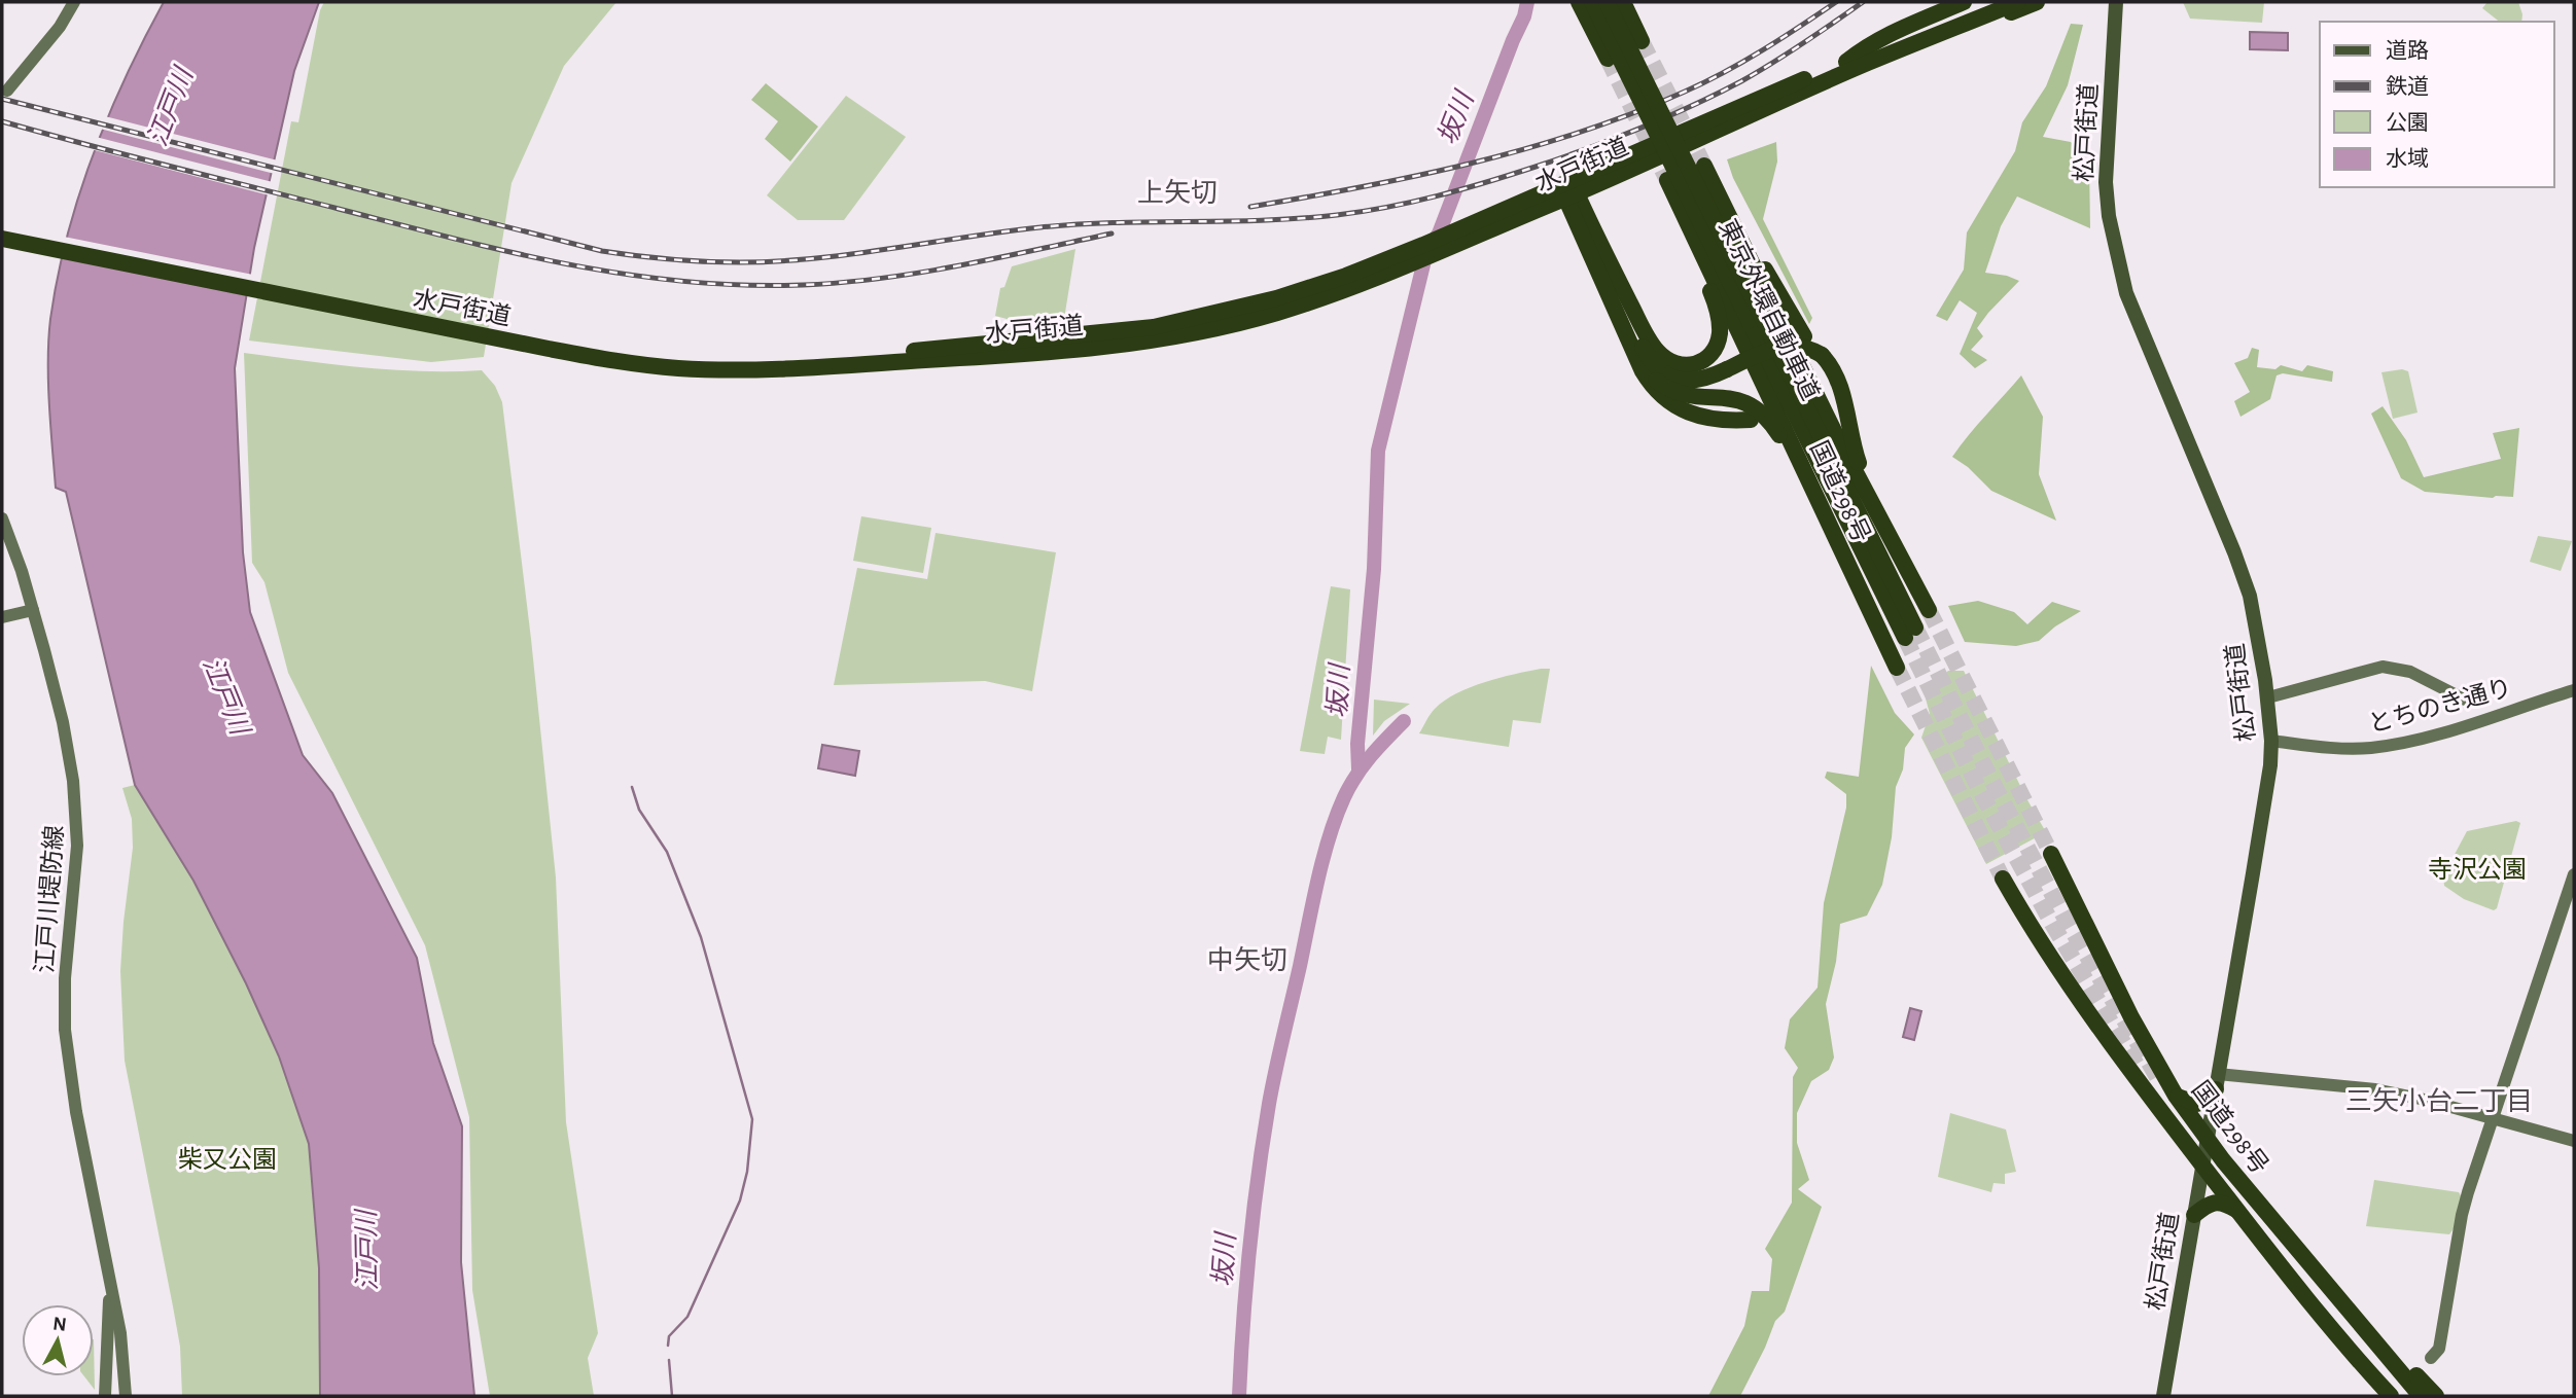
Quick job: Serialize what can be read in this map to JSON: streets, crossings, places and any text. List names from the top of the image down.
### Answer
{
  "streets": {
    "highway": ["水戸街道", "東京外環自動車道", "国道298号"],
    "main road": ["松戸街道"],
    "street": ["とちのき通り", "江戸川堤防線"]
  },
  "crossings": [
    ["松戸街道", "国道298号"],
    ["松戸街道", "とちのき通り"]
  ],
  "districts": ["上矢切", "中矢切", "三矢小台二丁目"],
  "water": ["江戸川", "坂川"],
  "parks": ["寺沢公園", "柴又公園"],
  "legend": [
    "道路",
    "鉄道",
    "公園",
    "水域"
  ],
  "north": "top"
}
